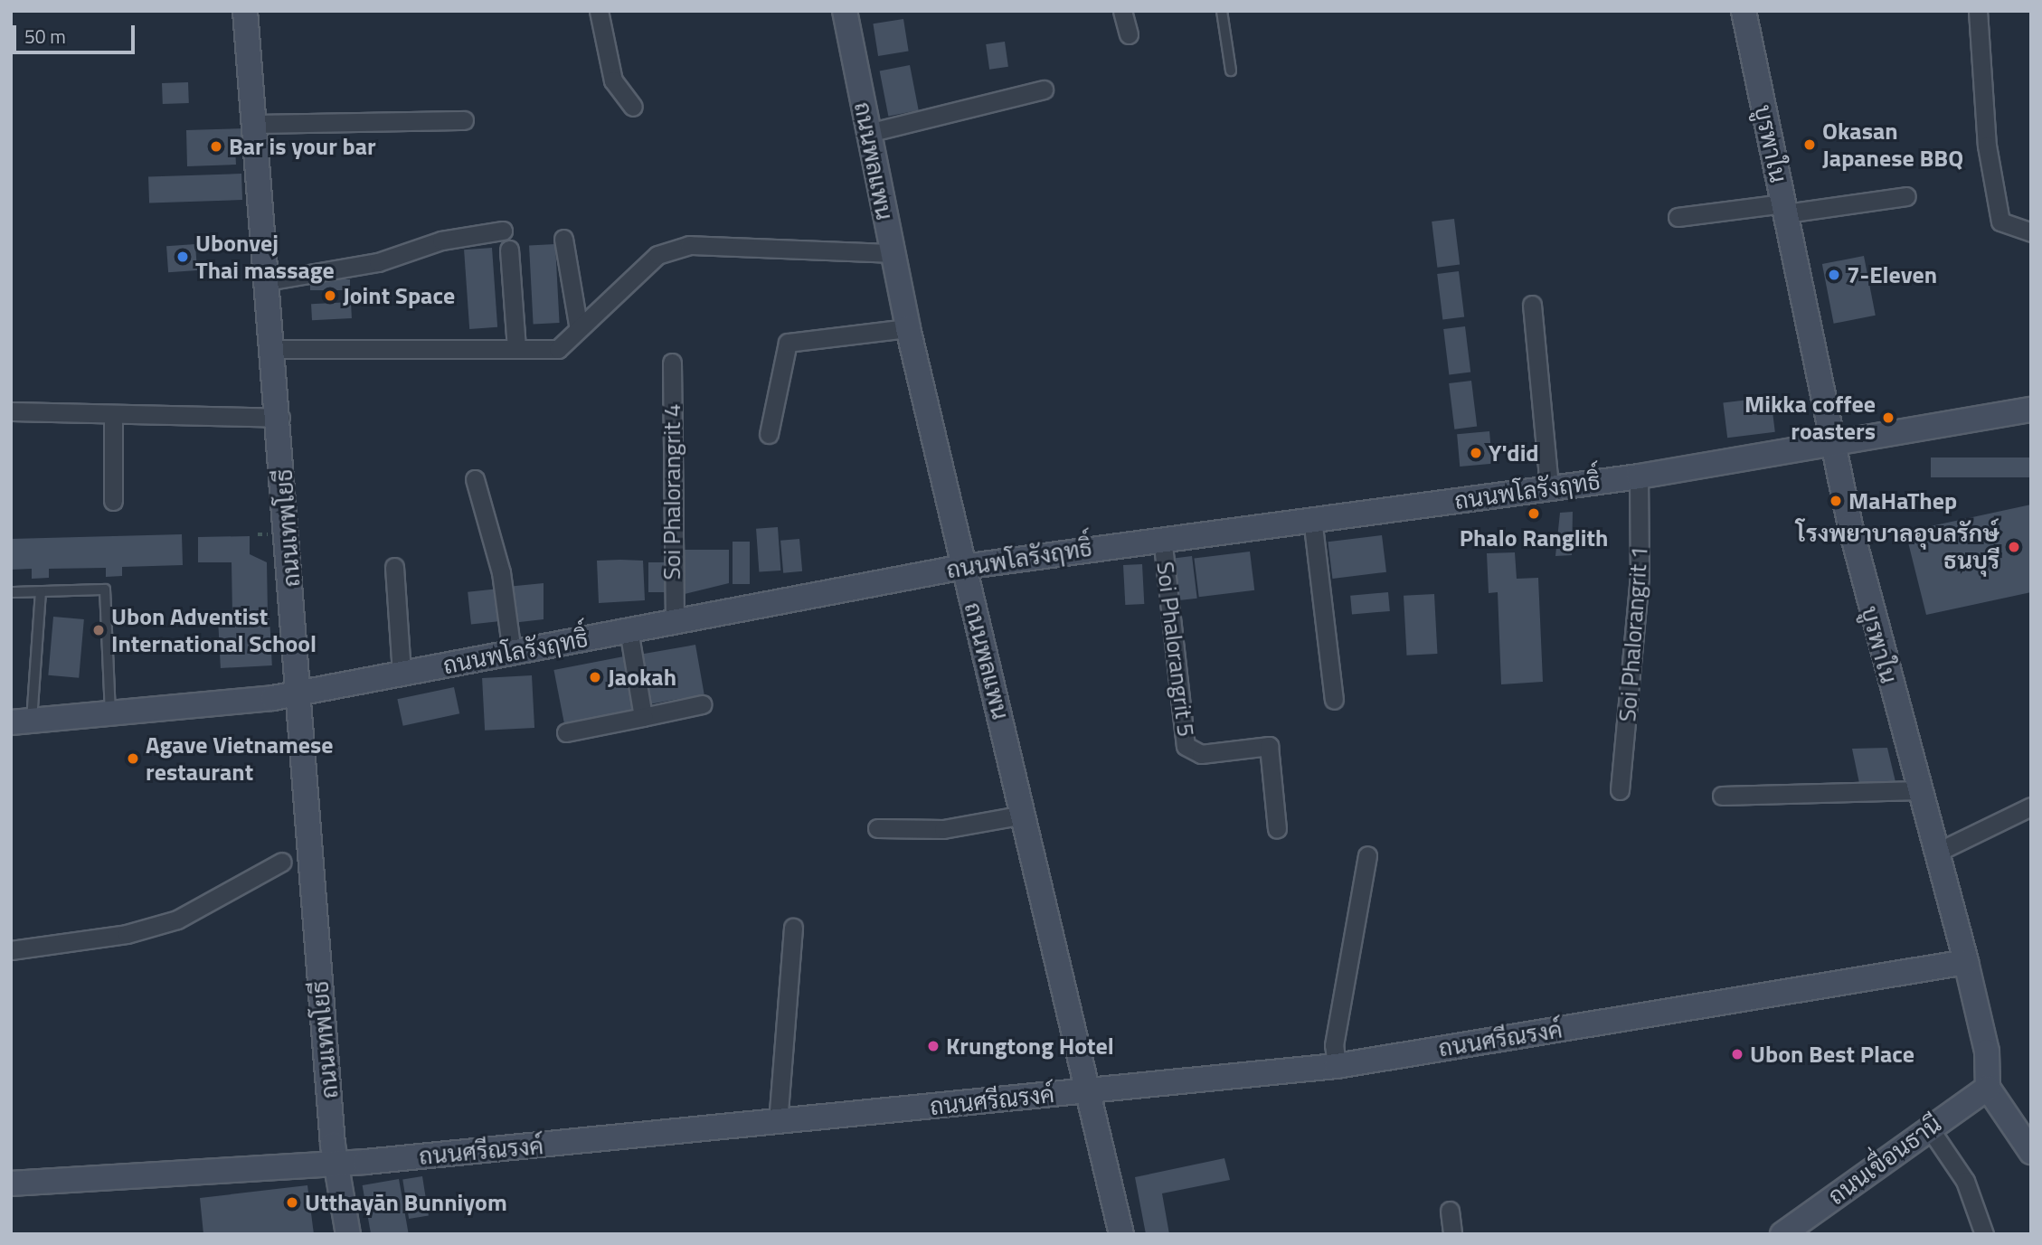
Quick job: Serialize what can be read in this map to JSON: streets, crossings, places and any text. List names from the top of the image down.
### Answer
{
  "streets": {
    "street": [
      "บูรพาใน",
      "ถนนพลแพน",
      "ถนนพโลรังฤทธิ์",
      "Soi Phalorangrit 4",
      "ถนนเทพโยธี",
      "Soi Phalorangrit 1",
      "Soi Phalorangrit 5",
      "ถนนศรีณรงค์",
      "ถนนเขื่อนธานี"
    ]
  },
  "crossings": [
    ["บูรพาใน", "ถนนพโลรังฤทธิ์"],
    ["บูรพาใน", "ถนนศรีณรงค์"],
    ["บูรพาใน", "ถนนเขื่อนธานี"],
    ["ถนนพลแพน", "ถนนพโลรังฤทธิ์"],
    ["ถนนพลแพน", "ถนนศรีณรงค์"],
    ["ถนนพโลรังฤทธิ์", "Soi Phalorangrit 4"],
    ["ถนนพโลรังฤทธิ์", "ถนนเทพโยธี"],
    ["ถนนพโลรังฤทธิ์", "Soi Phalorangrit 1"],
    ["ถนนพโลรังฤทธิ์", "Soi Phalorangrit 5"],
    ["ถนนเทพโยธี", "ถนนศรีณรงค์"]
  ],
  "places": [
    "Okasan Japanese BBQ",
    "Bar is your bar",
    "Ubonvej Thai massage",
    "7-Eleven",
    "Joint Space",
    "Mikka coffee roasters",
    "Y'did",
    "MaHaThep",
    "Phalo Ranglith",
    "โรงพยาบาลอุบลรักษ์ ธนบุรี",
    "Ubon Adventist International School",
    "Jaokah",
    "Agave Vietnamese restaurant",
    "Krungtong Hotel",
    "Ubon Best Place",
    "Utthayān Bunniyom"
  ],
  "scale_bar": "50 m"
}
